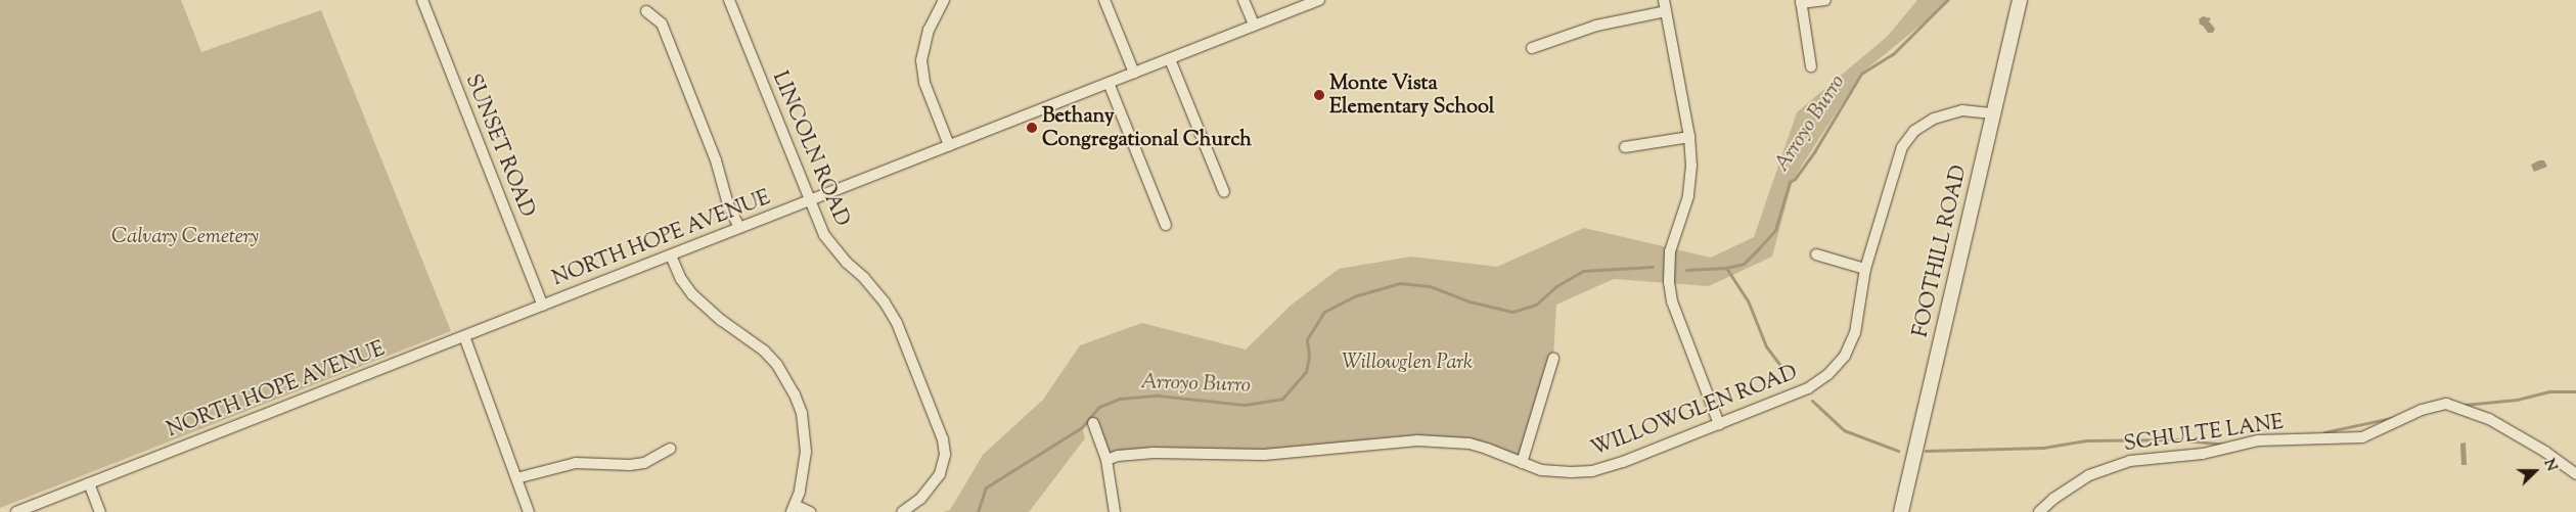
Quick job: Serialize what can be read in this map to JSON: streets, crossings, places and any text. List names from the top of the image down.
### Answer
{
  "streets": {
    "main road": ["FOOTHILL ROAD"],
    "street": [
      "SUNSET ROAD",
      "LINCOLN ROAD",
      "NORTH HOPE AVENUE",
      "WILLOWGLEN ROAD",
      "SCHULTE LANE"
    ]
  },
  "crossings": [
    ["SUNSET ROAD", "NORTH HOPE AVENUE"],
    ["LINCOLN ROAD", "NORTH HOPE AVENUE"],
    ["FOOTHILL ROAD", "WILLOWGLEN ROAD"]
  ],
  "water": ["Arroyo Burro"],
  "parks": ["Calvary Cemetery", "Willowglen Park"],
  "places": ["Monte Vista Elementary School", "Bethany Congregational Church"],
  "north": "right"
}
